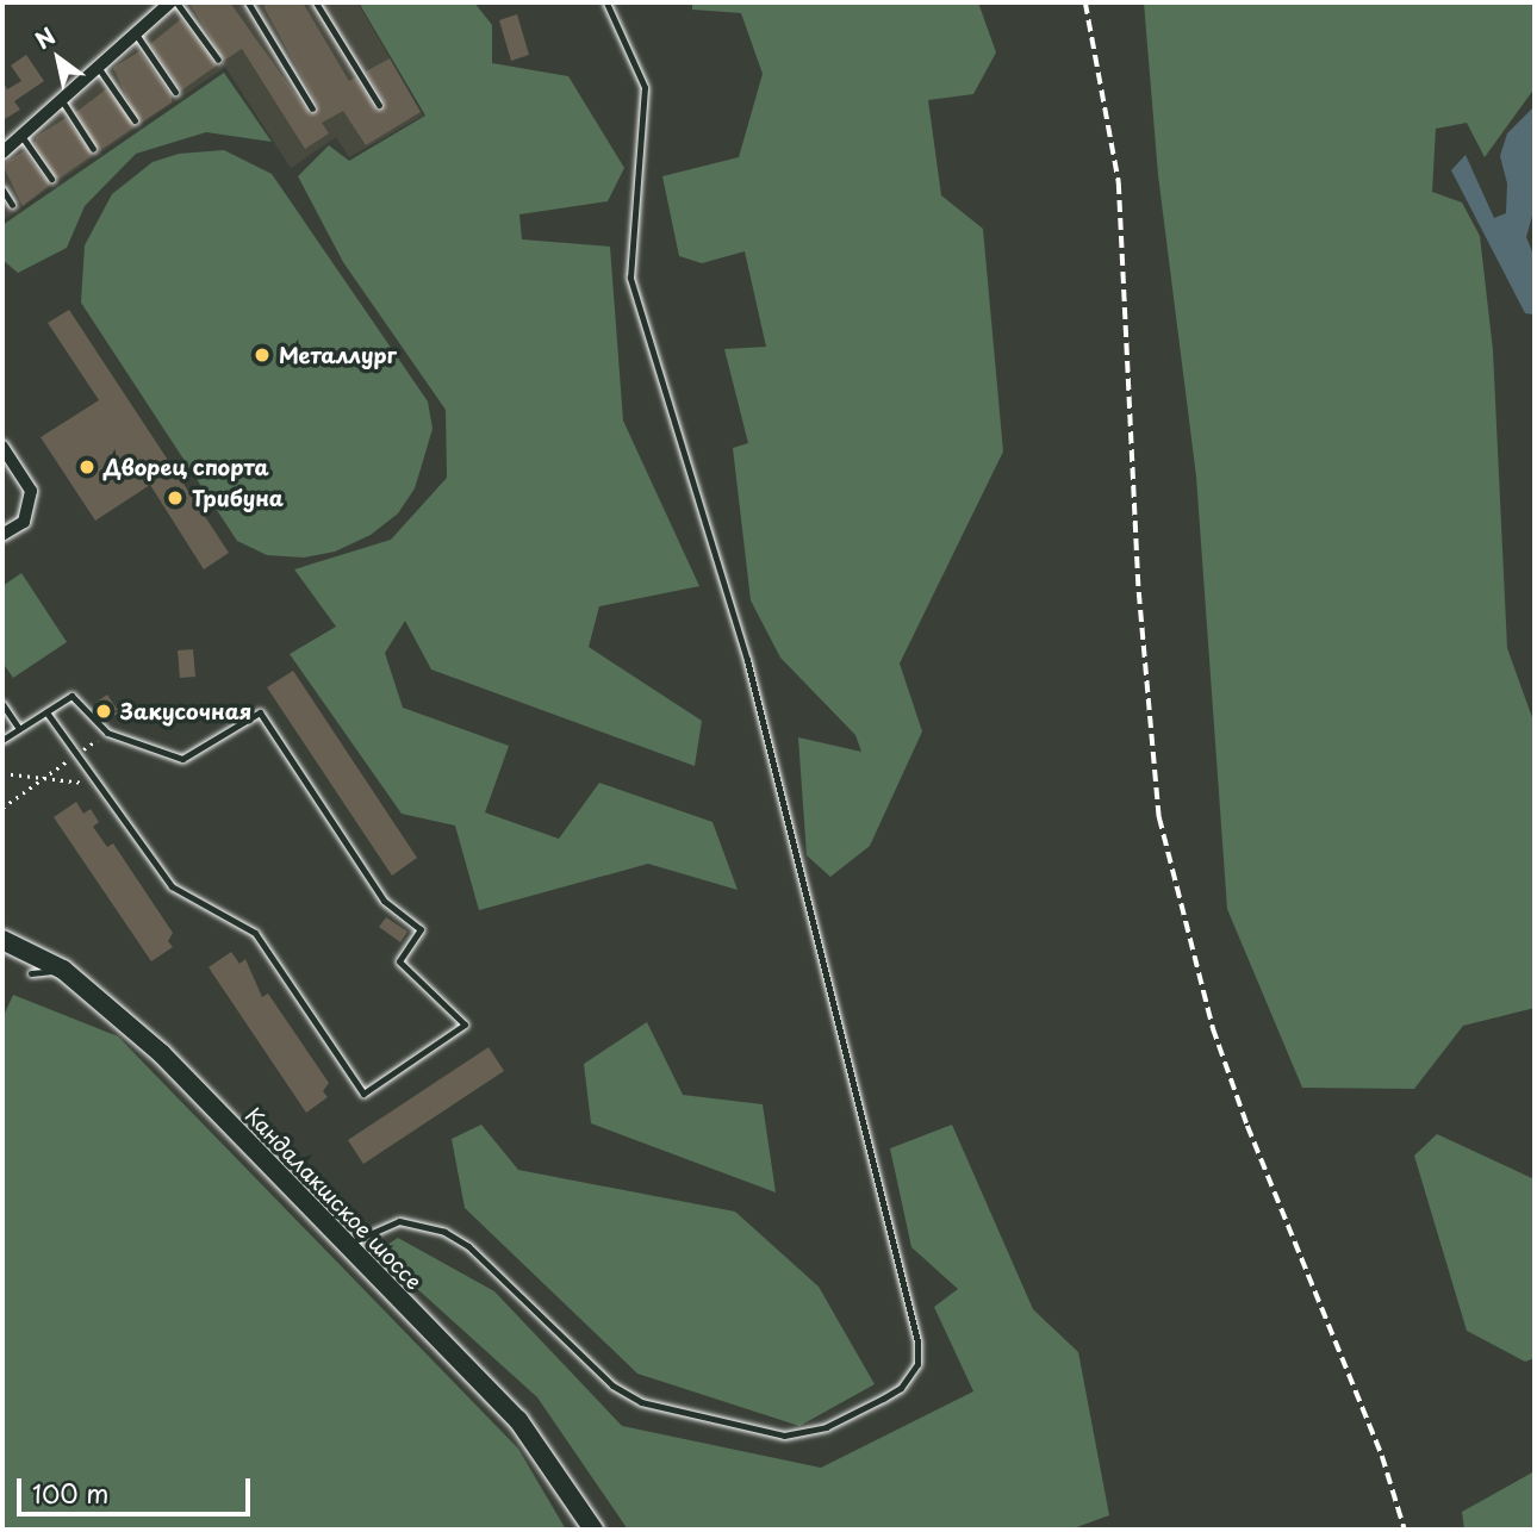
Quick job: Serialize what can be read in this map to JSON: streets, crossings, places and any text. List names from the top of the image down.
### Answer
{
  "streets": {
    "main road": ["Кандалакшское шоссе"]
  },
  "places": [
    "Металлург",
    "Дворец спорта",
    "Трибуна",
    "Закусочная"
  ],
  "scale_bar": "100 m",
  "north": "top left"
}
